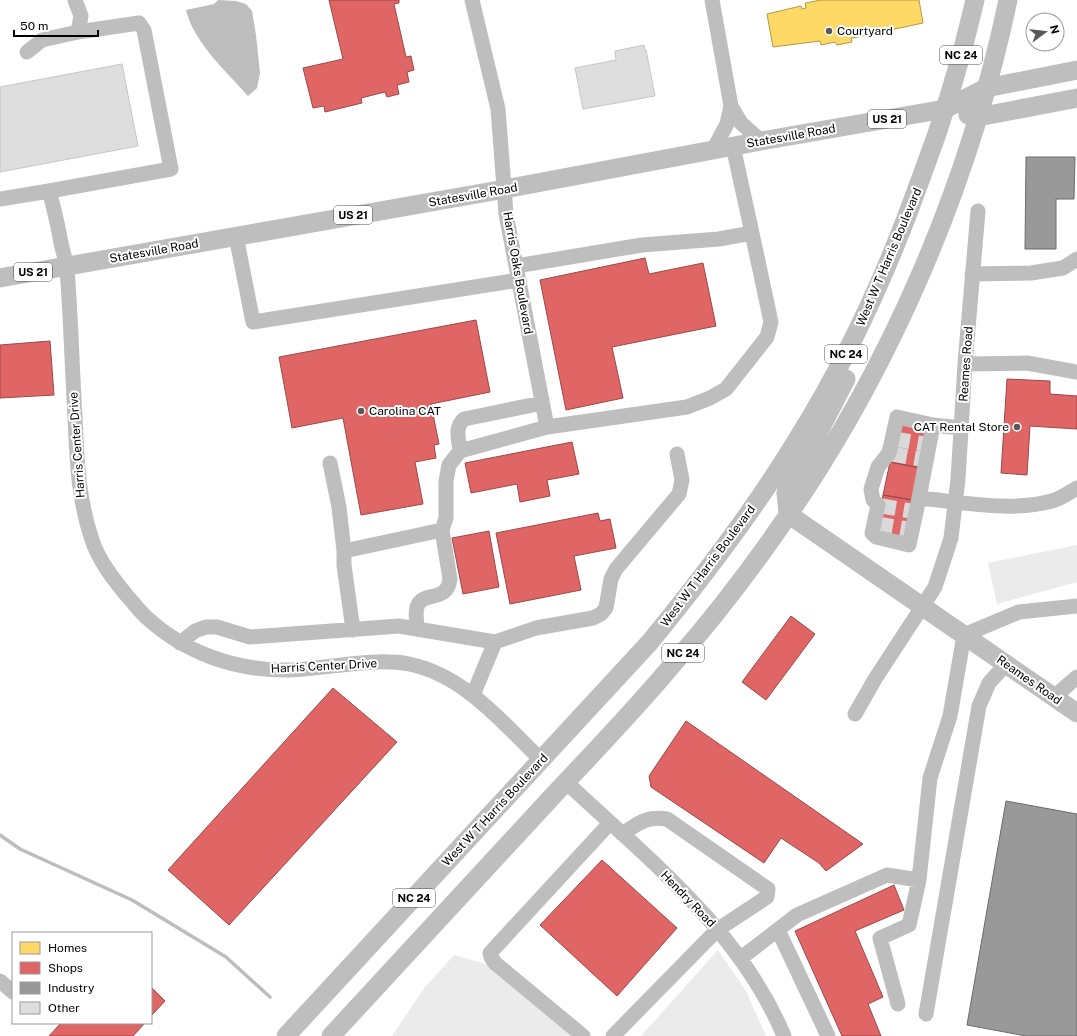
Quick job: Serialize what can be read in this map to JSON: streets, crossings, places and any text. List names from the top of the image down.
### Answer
{
  "streets": {
    "main road": [
      "NC 24",
      "US 21",
      "Statesville Road",
      "West W T Harris Boulevard",
      "Reames Road"
    ],
    "street": ["Harris Oaks Boulevard", "Harris Center Drive", "Hendry Road"]
  },
  "crossings": [
    ["NC 24", "Statesville Road"],
    ["NC 24", "Reames Road"],
    ["NC 24", "Hendry Road"],
    ["Statesville Road", "West W T Harris Boulevard"],
    ["Statesville Road", "Harris Oaks Boulevard"],
    ["Statesville Road", "Harris Center Drive"],
    ["West W T Harris Boulevard", "Harris Center Drive"]
  ],
  "places": ["Courtyard", "Carolina CAT", "CAT Rental Store"],
  "legend": [
    "Homes",
    "Shops",
    "Industry",
    "Other"
  ],
  "scale_bar": "50 m",
  "north": "right"
}
